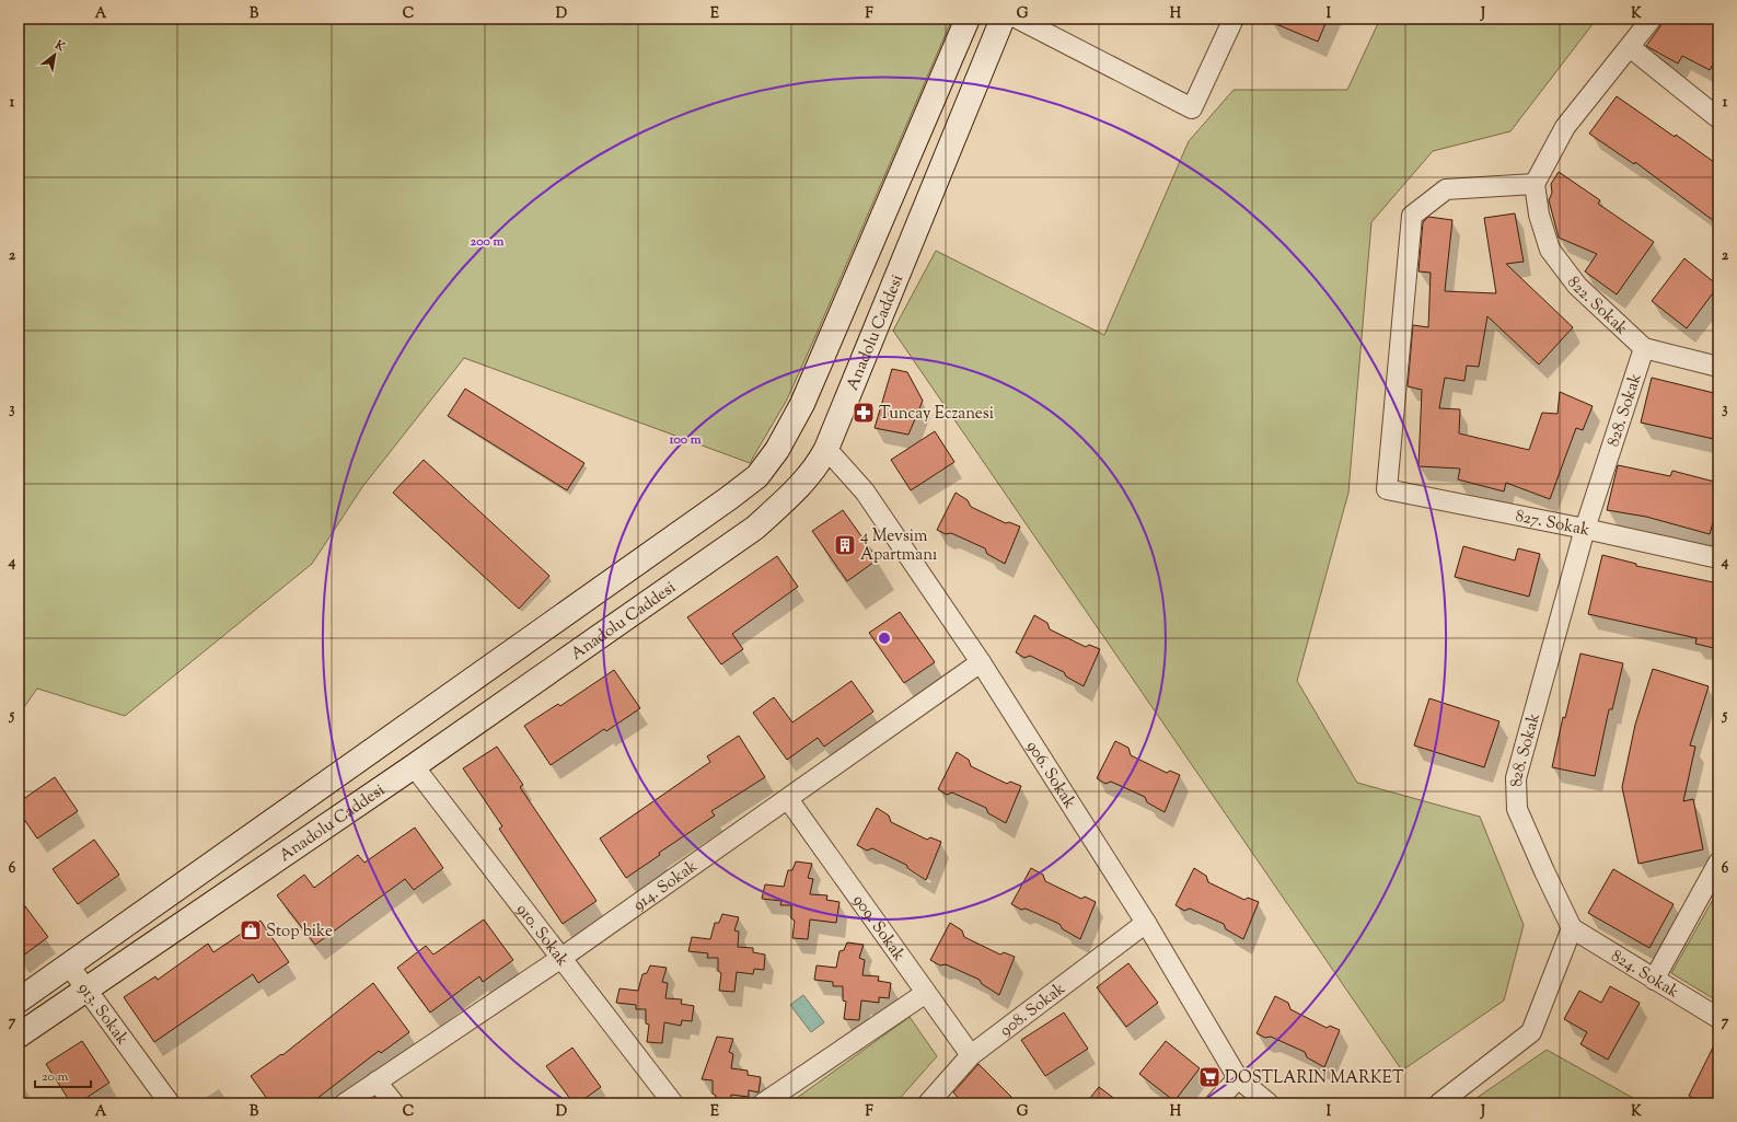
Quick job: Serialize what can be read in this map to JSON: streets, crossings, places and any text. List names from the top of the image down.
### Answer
{
  "streets": {
    "main road": ["Anadolu Caddesi"],
    "street": [
      "822. Sokak",
      "828. Sokak",
      "827. Sokak",
      "906. Sokak",
      "914. Sokak",
      "909. Sokak",
      "910. Sokak",
      "824. Sokak",
      "908. Sokak",
      "913. Sokak"
    ]
  },
  "crossings": [
    ["822. Sokak", "828. Sokak"],
    ["822. Sokak", "827. Sokak"],
    ["Anadolu Caddesi", "906. Sokak"],
    ["Anadolu Caddesi", "910. Sokak"],
    ["Anadolu Caddesi", "913. Sokak"],
    ["828. Sokak", "827. Sokak"],
    ["828. Sokak", "824. Sokak"],
    ["906. Sokak", "914. Sokak"],
    ["906. Sokak", "908. Sokak"],
    ["914. Sokak", "909. Sokak"],
    ["914. Sokak", "910. Sokak"],
    ["909. Sokak", "908. Sokak"]
  ],
  "places": {
    "pharmacy": ["Tuncay Eczanesi"],
    "building": ["4 Mevsim Apartmanı"],
    "shop": ["Stop bike"],
    "supermarket": ["DOSTLARIN MARKET"]
  },
  "scale_bar": "20 m",
  "north": "top right",
  "grid": {
    "columns": [
      "A",
      "B",
      "C",
      "D",
      "E",
      "F",
      "G",
      "H",
      "I",
      "J",
      "K"
    ],
    "rows": [
      "1",
      "2",
      "3",
      "4",
      "5",
      "6",
      "7"
    ]
  },
  "rings": ["200 m", "100 m"]
}
